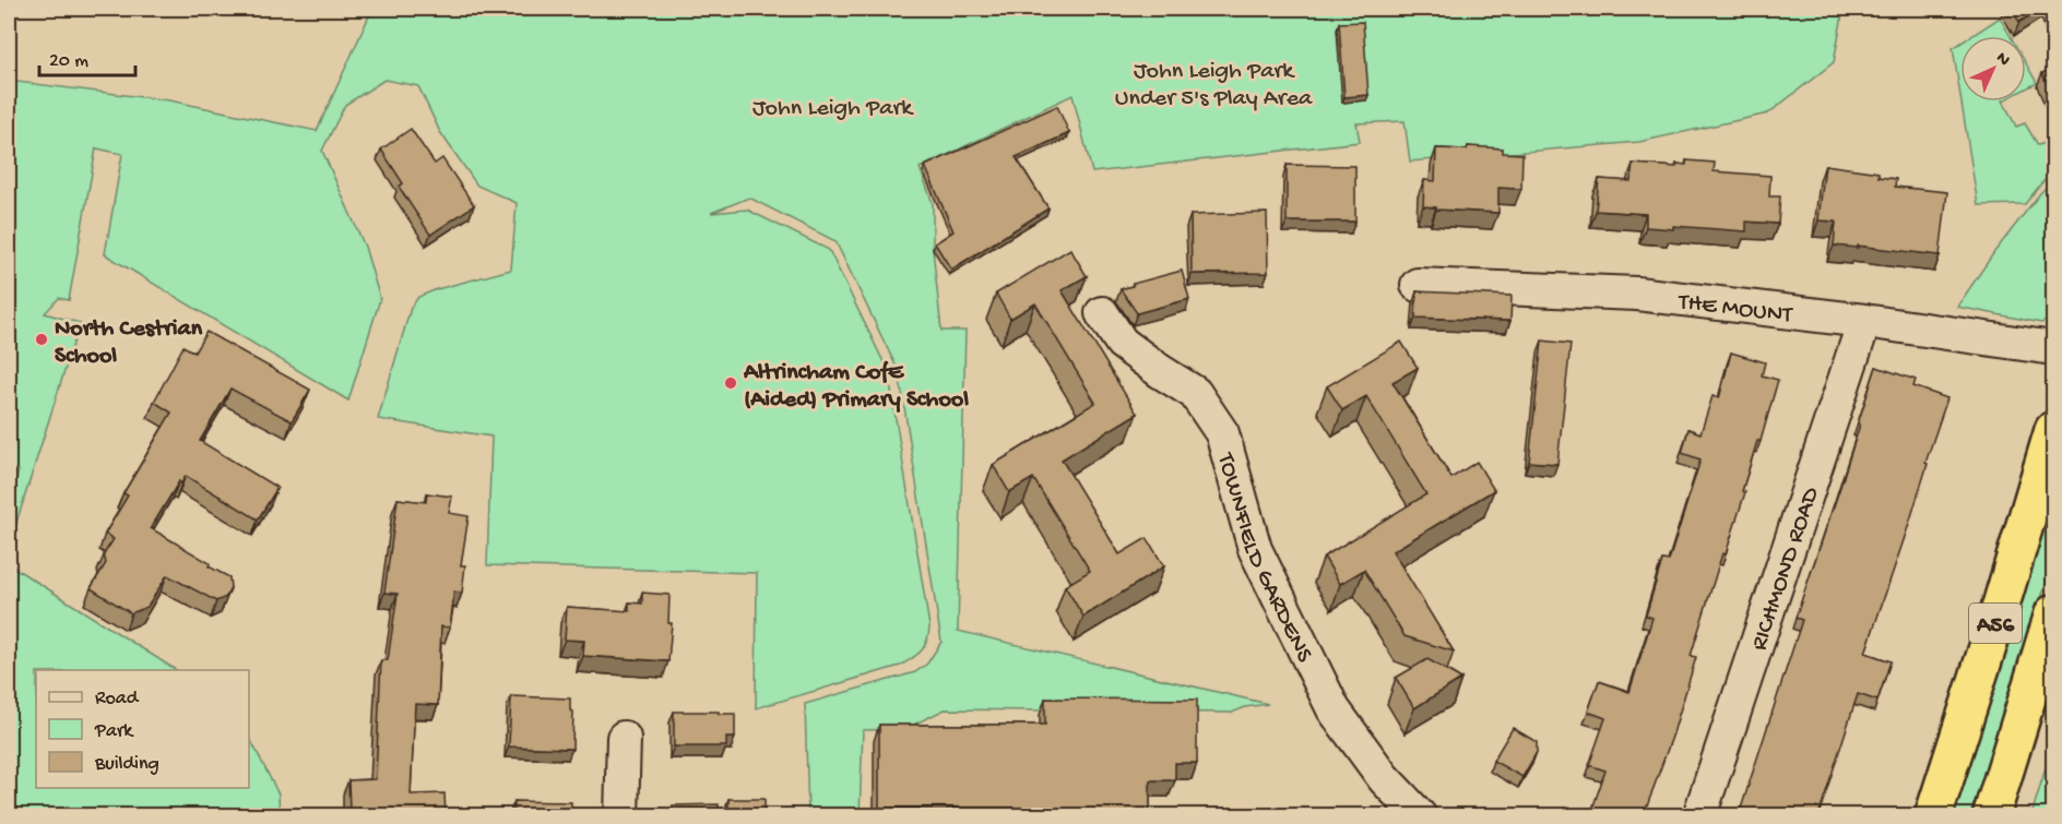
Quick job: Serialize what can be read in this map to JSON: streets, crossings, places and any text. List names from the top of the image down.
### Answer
{
  "streets": {
    "highway": ["A56"],
    "street": ["THE MOUNT", "TOWNFIELD GARDENS", "RICHMOND ROAD"]
  },
  "crossings": [
    ["THE MOUNT", "RICHMOND ROAD"]
  ],
  "parks": ["John Leigh Park Under 5's Play Area", "John Leigh Park"],
  "places": ["North Cestrian School", "Altrincham CofE (Aided) Primary School"],
  "legend": ["Road", "Park", "Building"],
  "scale_bar": "20 m",
  "north": "top right"
}
